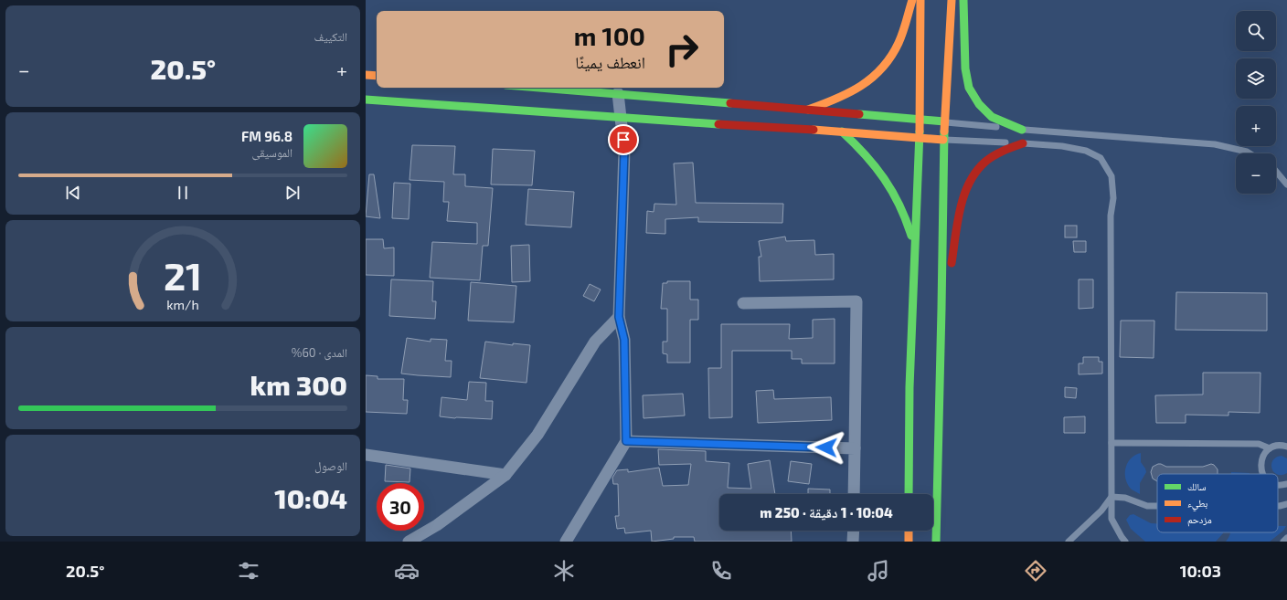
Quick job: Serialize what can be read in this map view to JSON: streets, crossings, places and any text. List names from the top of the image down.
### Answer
{
  "legend": ["سالك", "بطيء", "مزدحم"],
  "page": {
    "tile": [
      "التكييف",
      ["المدى · 60%", "300 km"],
      ["الوصول", "10:04"]
    ],
    "map_buttons": ["+", "−"],
    "turn": ["100 m", "انعطف يمينًا"],
    "heat": ["−", "20.5°", "+"],
    "song": ["96.8 FM", "الموسيقى"],
    "limit": "30",
    "trip": "10:04 · 1 دقيقة · 250 m",
    "tabs": ["10:03", "20.5°"],
    "gauge": ["21", "km/h"]
  }
}
